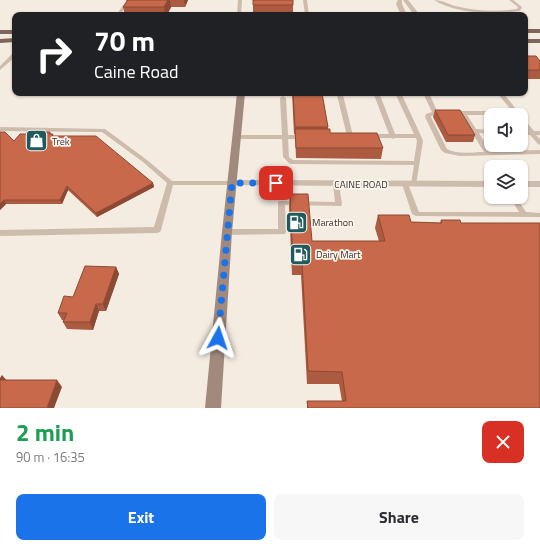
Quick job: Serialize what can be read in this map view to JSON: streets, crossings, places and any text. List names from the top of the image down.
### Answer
{
  "streets": {
    "street": ["CAINE ROAD"]
  },
  "places": {
    "shop": ["Trek"],
    "fuel station": ["Marathon", "Dairy Mart"]
  },
  "page": {
    "turn": ["70 m", "Caine Road"],
    "heading": ["2 min", "90 m · 16:35"],
    "buttons": ["Exit", "Share"]
  }
}
